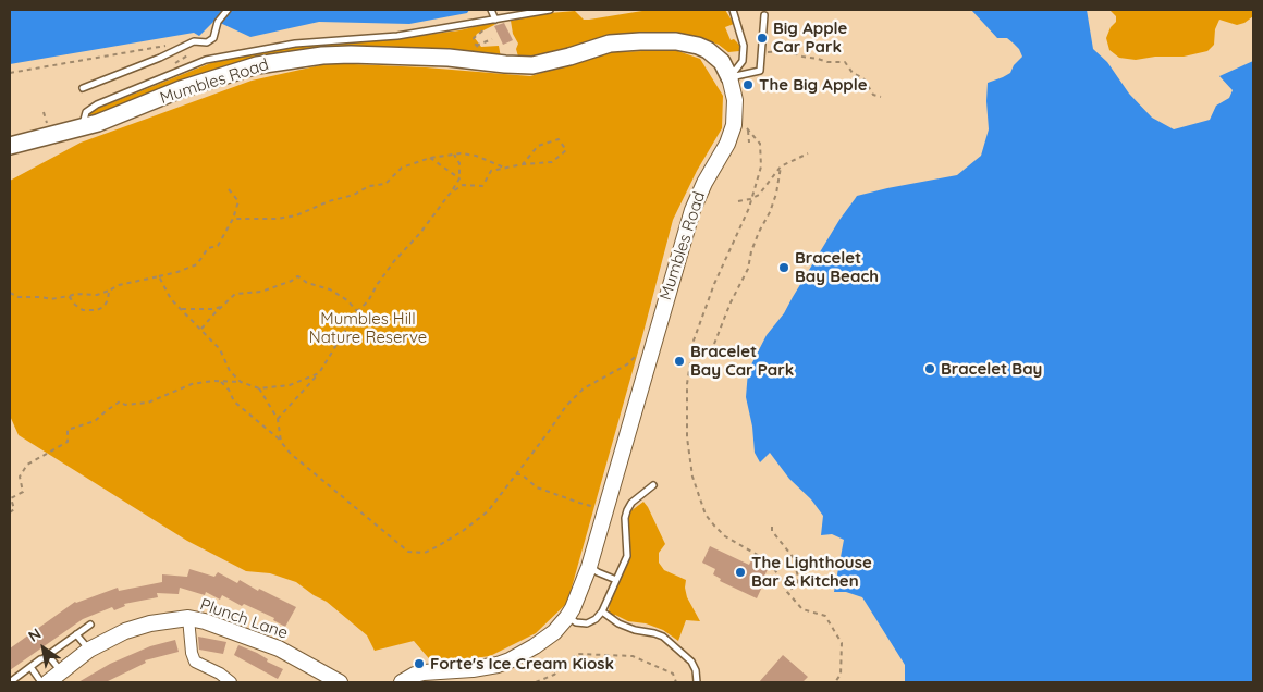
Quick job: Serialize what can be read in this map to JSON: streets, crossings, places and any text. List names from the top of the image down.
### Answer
{
  "streets": {
    "main road": ["Mumbles Road"],
    "street": ["Plunch Lane"]
  },
  "parks": ["Mumbles Hill Nature Reserve"],
  "places": [
    "Big Apple Car Park",
    "The Big Apple",
    "Bracelet Bay Beach",
    "Bracelet Bay Car Park",
    "Bracelet Bay",
    "The Lighthouse Bar & Kitchen",
    "Forte's Ice Cream Kiosk"
  ],
  "north": "top left"
}
